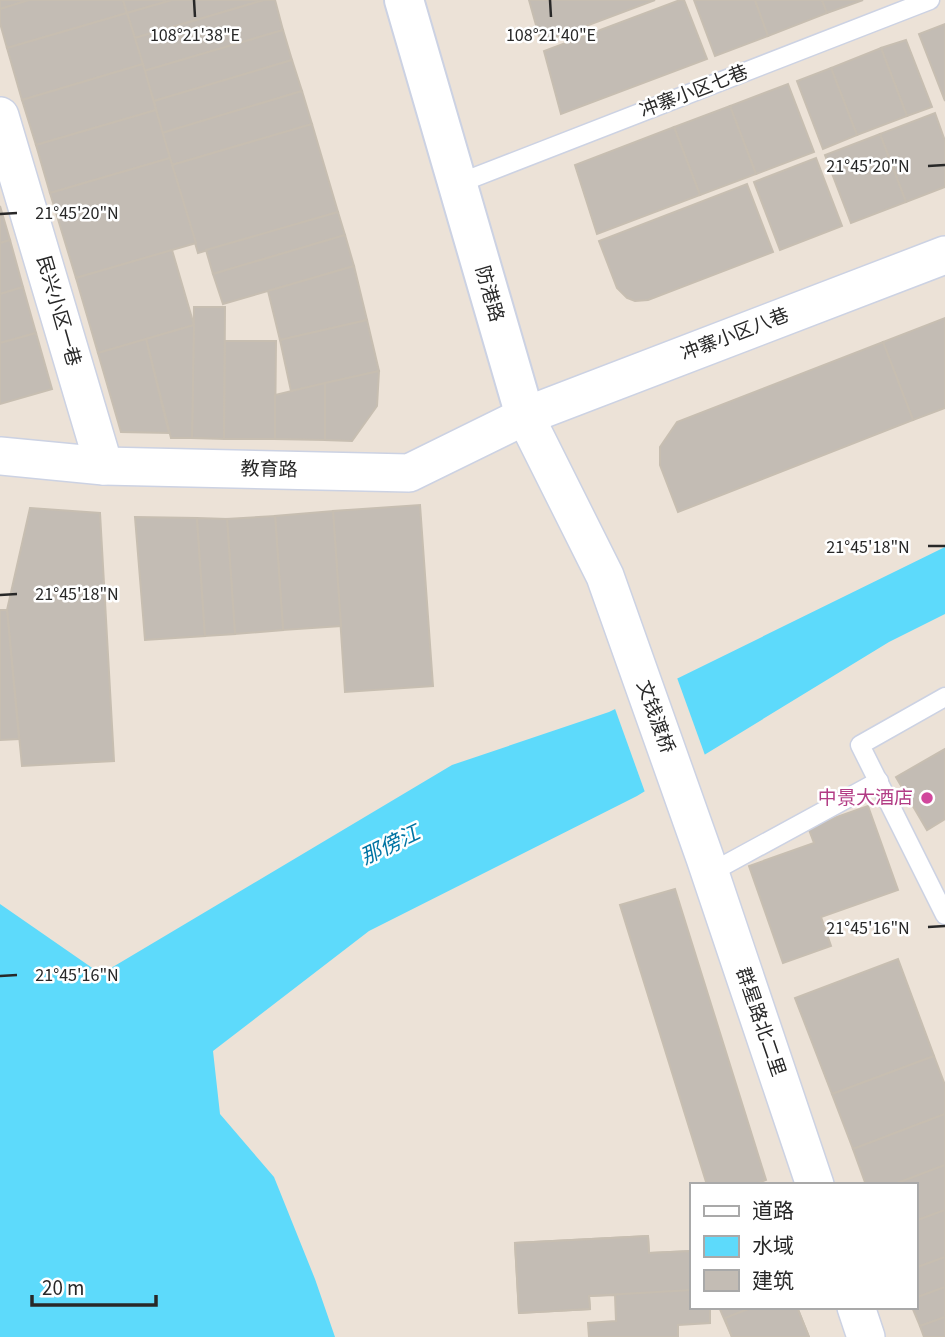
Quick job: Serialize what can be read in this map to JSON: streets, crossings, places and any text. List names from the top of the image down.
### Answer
{
  "streets": {
    "street": [
      "防港路",
      "民兴小区一巷",
      "冲寨小区八巷",
      "教育路",
      "文钱渡桥",
      "群星路北二里"
    ],
    "lane": ["冲寨小区七巷"]
  },
  "crossings": [
    ["冲寨小区七巷", "防港路"],
    ["防港路", "冲寨小区八巷"],
    ["防港路", "教育路"],
    ["防港路", "文钱渡桥"],
    ["民兴小区一巷", "教育路"],
    ["冲寨小区八巷", "教育路"],
    ["文钱渡桥", "群星路北二里"]
  ],
  "water": ["那傍江"],
  "places": ["中景大酒店"],
  "legend": ["道路", "水域", "建筑"],
  "scale_bar": "20 m",
  "coordinates": [
    "108°21'38\"E",
    "108°21'40\"E",
    "21°45'20\"N",
    "21°45'18\"N",
    "21°45'16\"N"
  ]
}
